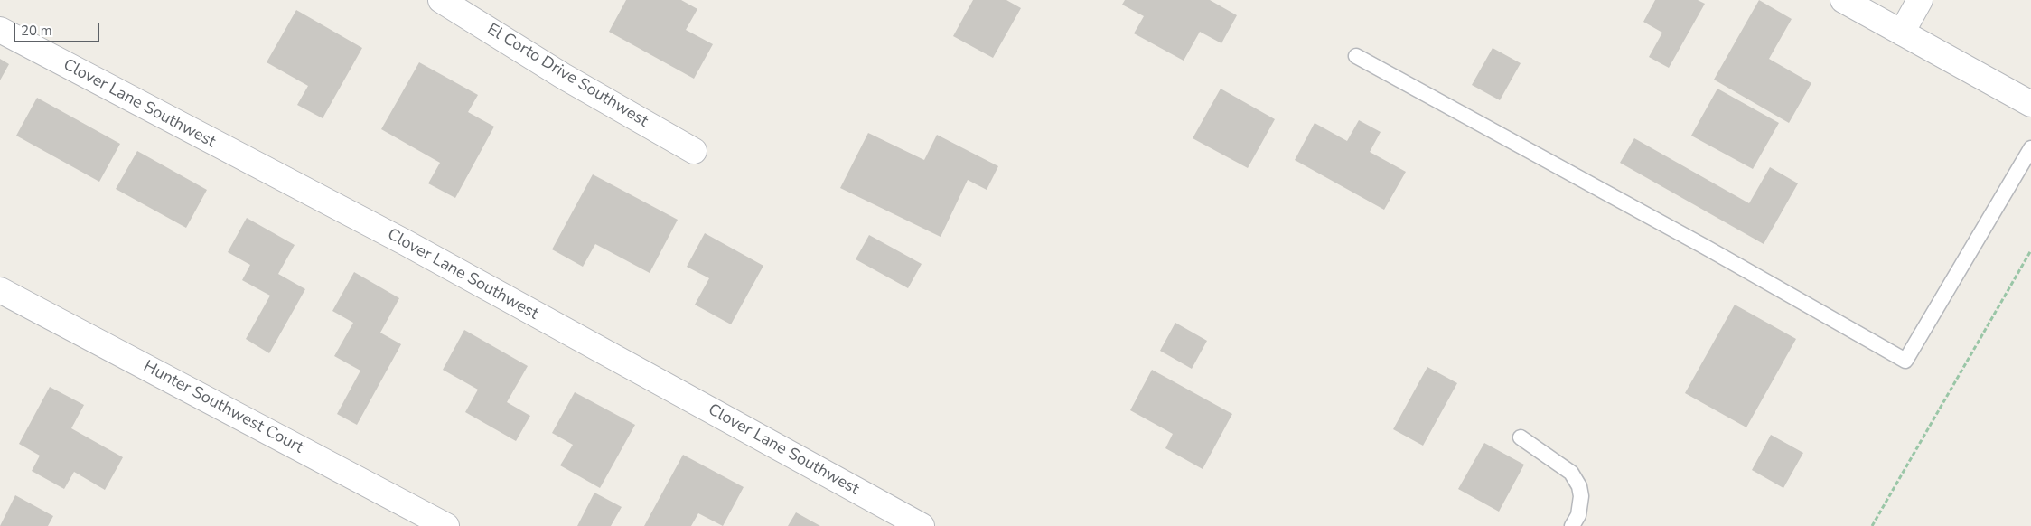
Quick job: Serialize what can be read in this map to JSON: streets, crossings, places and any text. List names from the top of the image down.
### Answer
{
  "streets": {
    "street": ["El Corto Drive Southwest", "Clover Lane Southwest", "Hunter Southwest Court"]
  },
  "scale_bar": "20 m"
}
